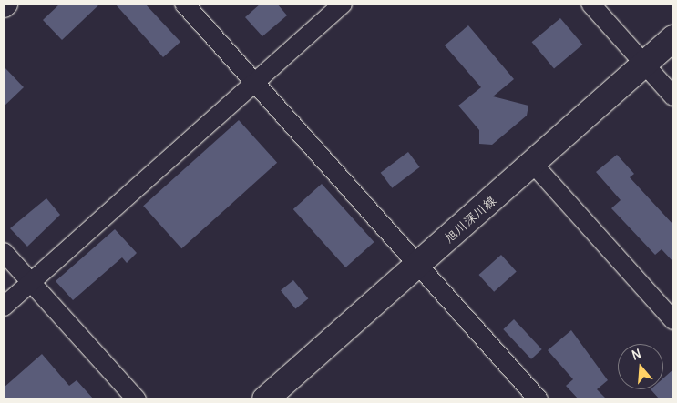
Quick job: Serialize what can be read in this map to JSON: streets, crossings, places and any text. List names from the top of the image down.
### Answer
{
  "streets": {
    "main road": ["旭川深川線"]
  },
  "north": "top"
}
